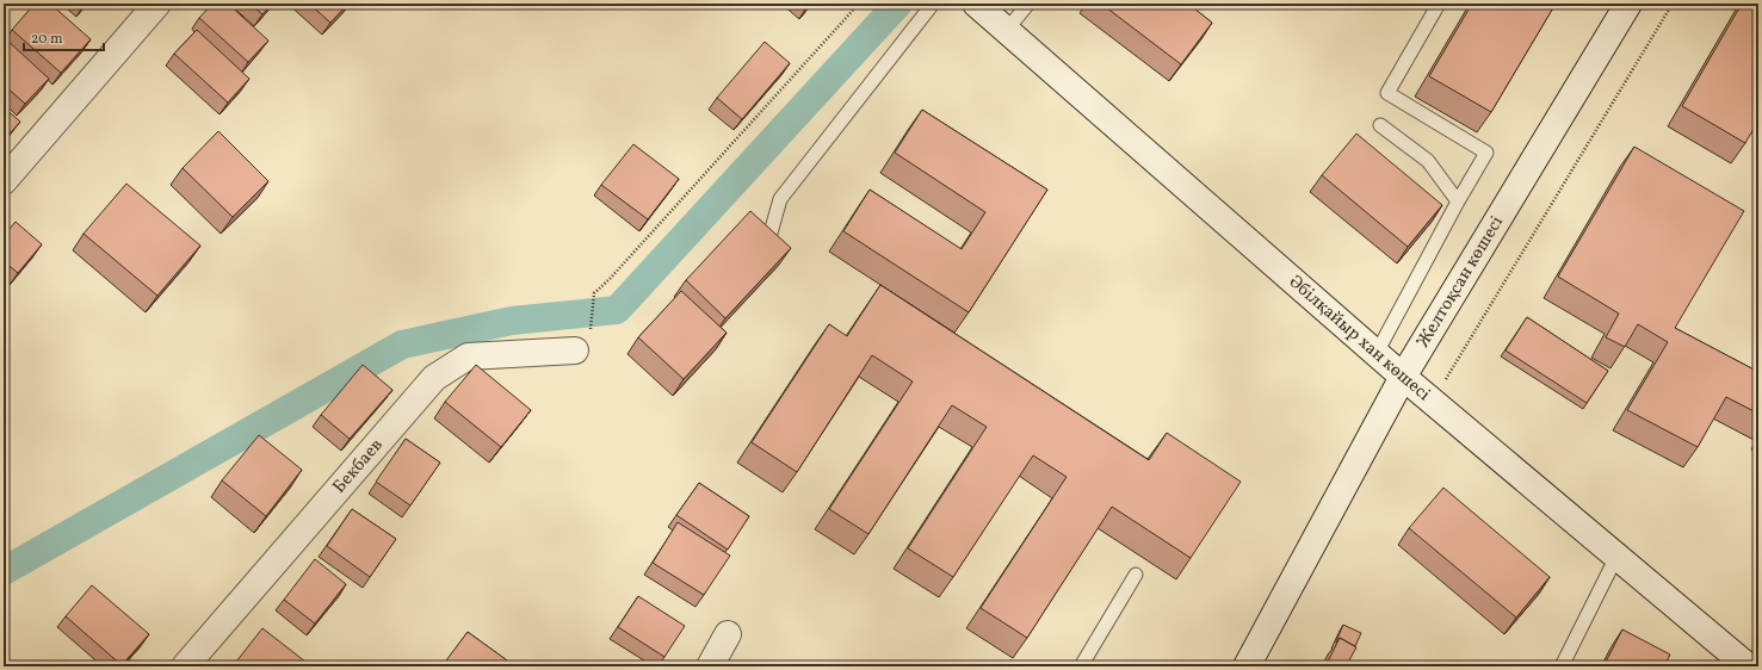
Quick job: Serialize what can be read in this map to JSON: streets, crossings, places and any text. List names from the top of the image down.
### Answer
{
  "streets": {
    "street": ["Желтоқсан көшесі", "Әбілқайыр хан көшесі", "Бекбаев"]
  },
  "crossings": [
    ["Желтоқсан көшесі", "Әбілқайыр хан көшесі"]
  ],
  "scale_bar": "20 m"
}
